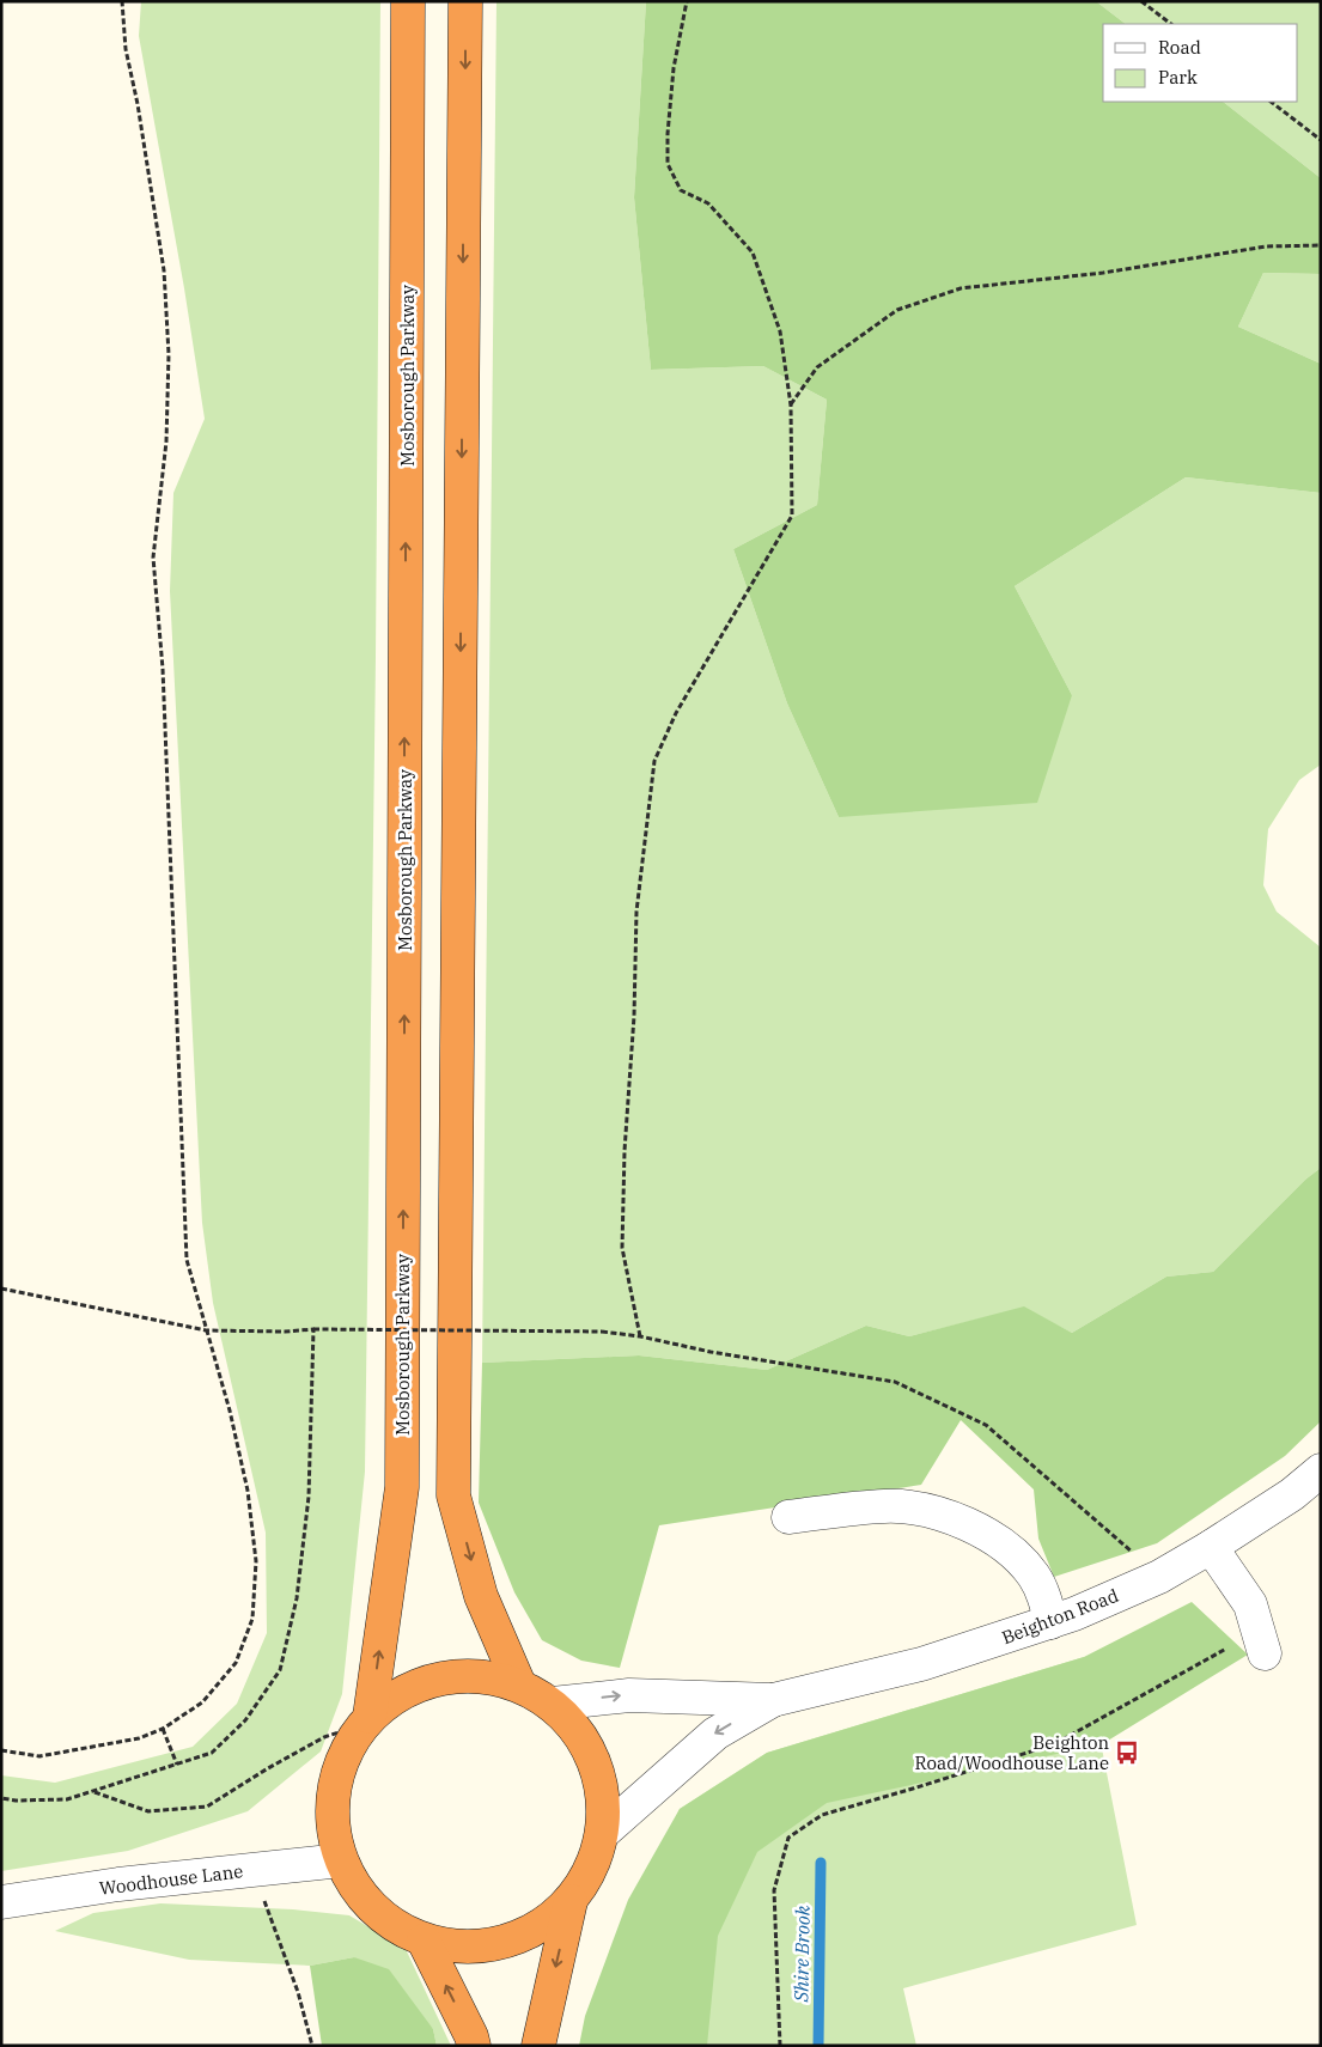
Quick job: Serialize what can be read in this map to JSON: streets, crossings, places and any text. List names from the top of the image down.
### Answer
{
  "streets": {
    "highway": ["Mosborough Parkway"],
    "street": ["Beighton Road", "Woodhouse Lane"]
  },
  "water": ["Shire Brook"],
  "places": {
    "bus stop": ["Beighton Road/Woodhouse Lane"]
  },
  "legend": ["Road", "Park"]
}
